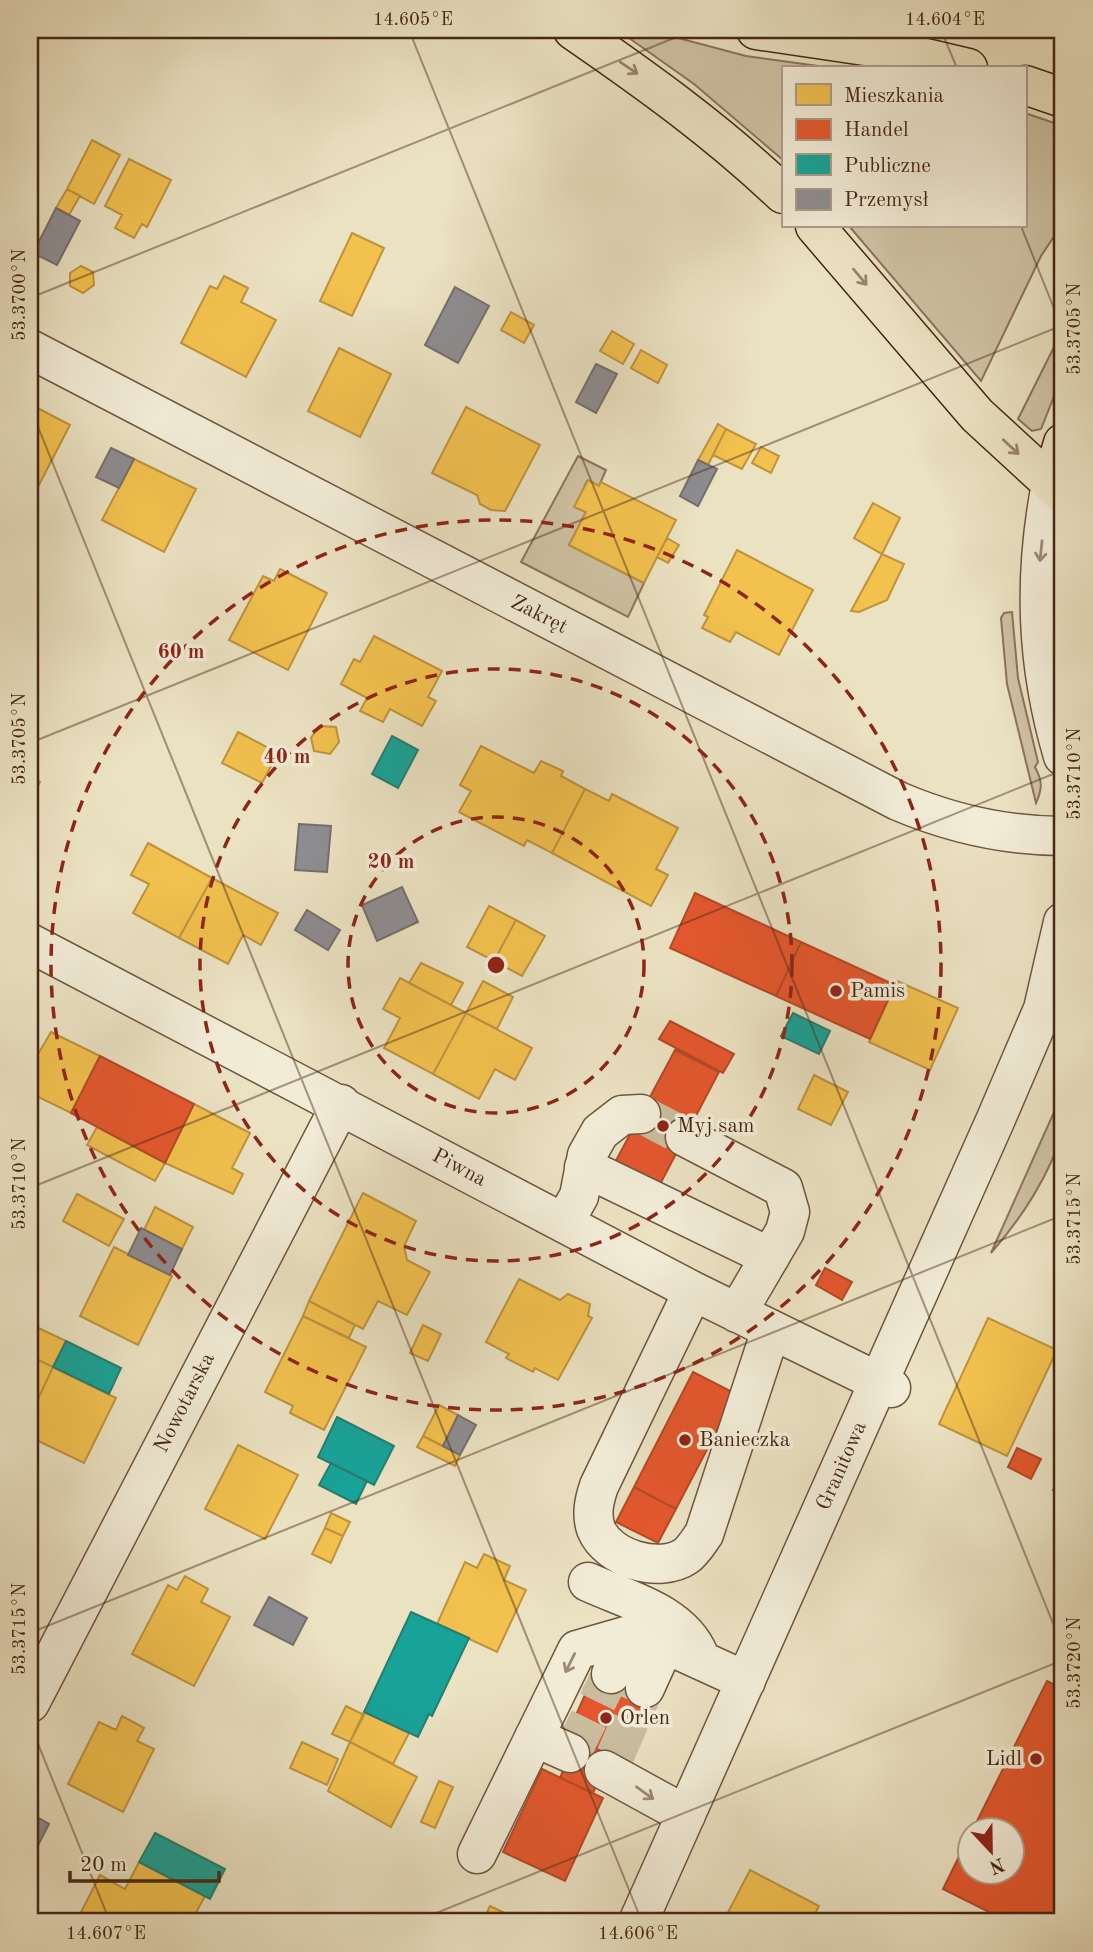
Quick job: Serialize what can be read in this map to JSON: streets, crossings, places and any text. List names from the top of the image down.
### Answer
{
  "streets": {
    "street": [
      "Zakręt",
      "Piwna",
      "Nowotarska",
      "Granitowa"
    ]
  },
  "crossings": [
    ["Piwna", "Nowotarska"],
    ["Piwna", "Granitowa"]
  ],
  "places": [
    "Pamis",
    "Myj sam",
    "Banieczka",
    "Orlen",
    "Lidl"
  ],
  "legend": [
    "Mieszkania",
    "Handel",
    "Publiczne",
    "Przemysł"
  ],
  "scale_bar": "20 m",
  "north": "bottom",
  "coordinates": [
    "14.605°E",
    "14.604°E",
    "53.3700°N",
    "53.3705°N",
    "53.3710°N",
    "53.3715°N",
    "53.3720°N",
    "14.607°E",
    "14.606°E"
  ],
  "rings": ["60 m", "40 m", "20 m"]
}
